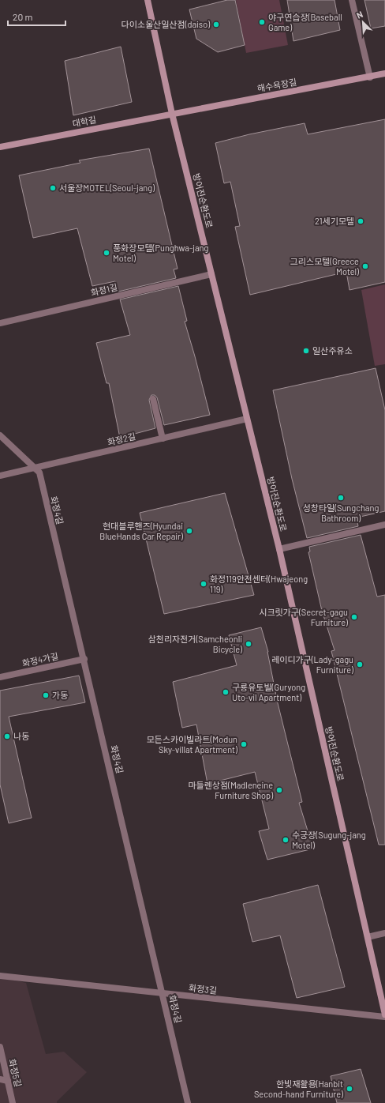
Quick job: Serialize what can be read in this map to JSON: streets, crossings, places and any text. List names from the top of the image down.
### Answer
{
  "streets": {
    "main road": ["해수욕장길", "대학길", "방어진순환도로"],
    "street": [
      "화정1길",
      "화정2길",
      "화정4길",
      "화정4가길",
      "화정3길",
      "화정5길"
    ]
  },
  "crossings": [
    ["해수욕장길", "대학길"],
    ["해수욕장길", "방어진순환도로"],
    ["대학길", "방어진순환도로"],
    ["방어진순환도로", "화정1길"],
    ["방어진순환도로", "화정2길"],
    ["화정2길", "화정4길"],
    ["화정4길", "화정4가길"],
    ["화정4길", "화정3길"]
  ],
  "places": [
    "야구연습장(Baseball Game)",
    "다이소울산일산점(daiso)",
    "서울장MOTEL(Seoul-jang)",
    "21세기모텔",
    "풍화장모텔(Punghwa-jang Motel)",
    "그리스모텔(Greece Motel)",
    "일산주유소",
    "성창타일(Sungchang Bathroom)",
    "현대블루핸즈(Hyundai BlueHands Car Repair)",
    "화정119안전센터(Hwajeong 119)",
    "시크릿가구(Secret-gagu Furniture)",
    "삼천리자전거(Samcheonli Bicycle)",
    "레이디가구(Lady-gagu Furniture)",
    "구룡유토빌(Guryong Uto-vil Apartment)",
    "가동",
    "나동",
    "모든스카이빌라트(Modun Sky-villat Apartment)",
    "마들렌상점(Madleneine Furniture Shop)",
    "수궁장(Sugung-jang Motel)",
    "한빛재활용(Hanbit Second-hand Furniture)"
  ],
  "scale_bar": "20 m",
  "north": "top left"
}
